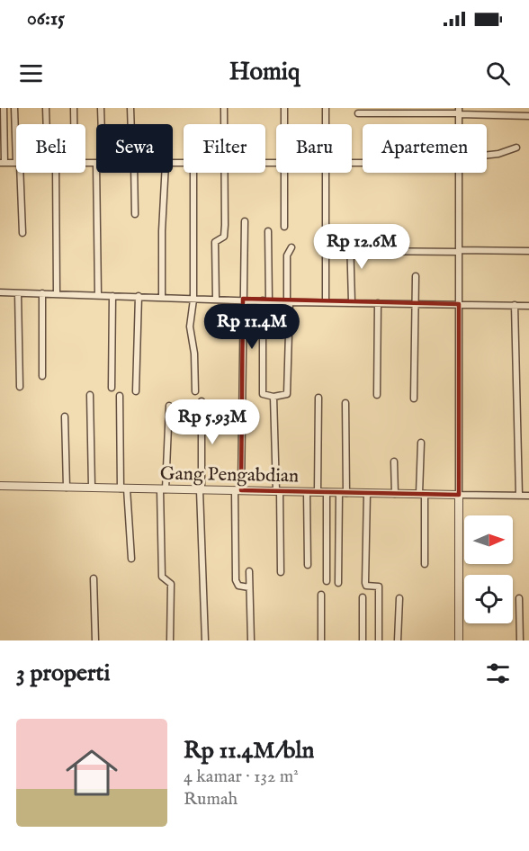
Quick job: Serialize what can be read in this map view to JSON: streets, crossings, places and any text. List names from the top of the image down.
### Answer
{
  "streets": {
    "street": ["Gang Pengabdian"]
  },
  "north": "right",
  "page": {
    "status": "06:15",
    "header": "Homiq",
    "chip": [
      "Beli",
      "Sewa",
      "Filter",
      "Baru",
      "Apartemen"
    ],
    "price": ["Rp 12.6M", "Rp 11.4M", "Rp 5.93M"],
    "heading": "3 properti",
    "list": [
      {
        "name": "Rp 11.4M/bln",
        "note": "4 kamar · 132 m² · Rumah"
      }
    ]
  }
}
